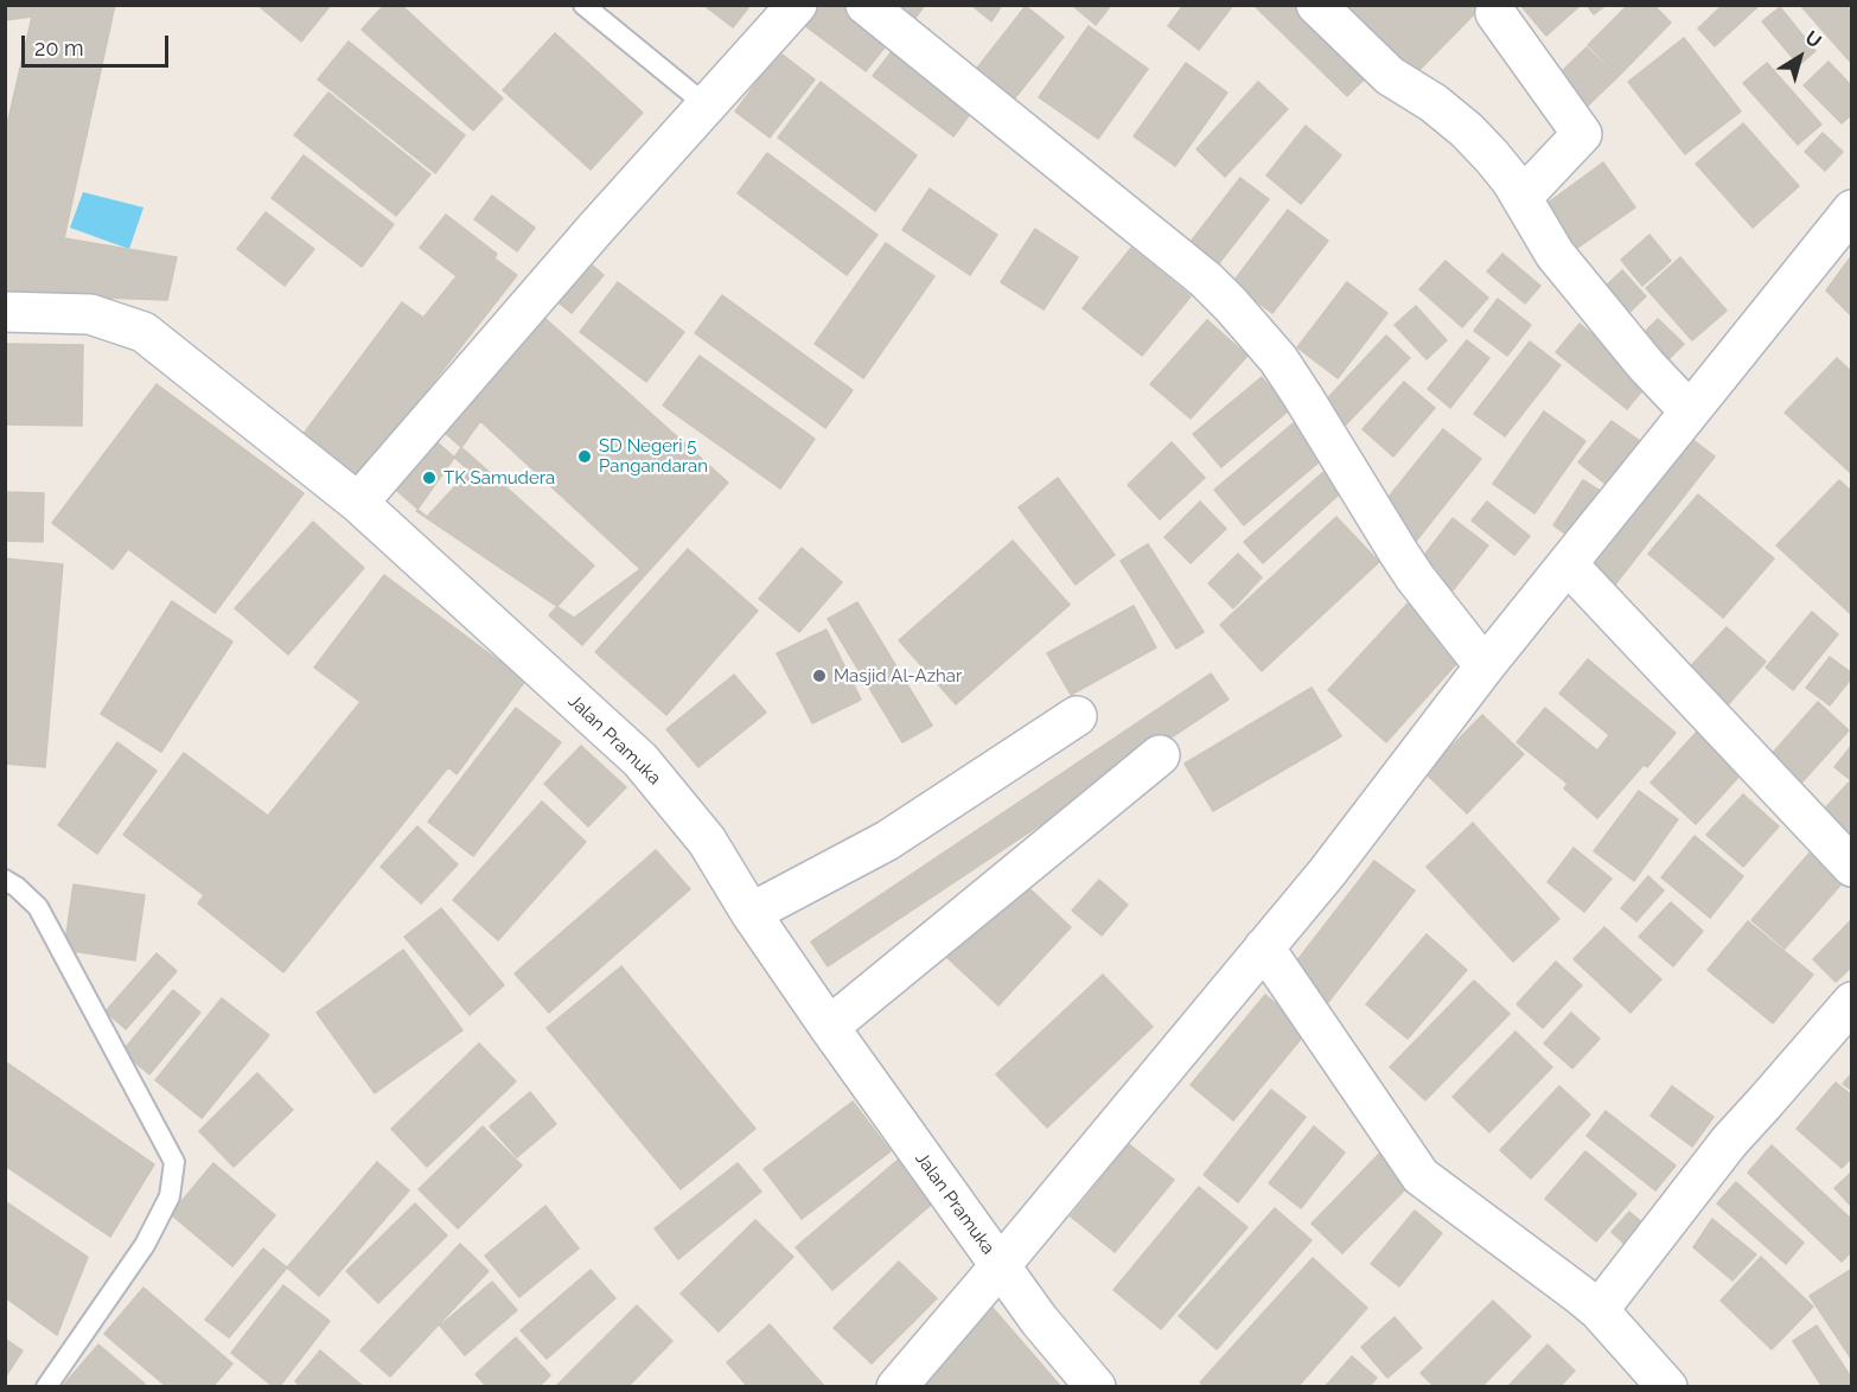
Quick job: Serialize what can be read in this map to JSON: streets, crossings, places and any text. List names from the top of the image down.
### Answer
{
  "streets": {
    "street": ["Jalan Pramuka"]
  },
  "places": ["SD Negeri 5 Pangandaran", "TK Samudera", "Masjid Al-Azhar"],
  "scale_bar": "20 m",
  "north": "top right"
}
